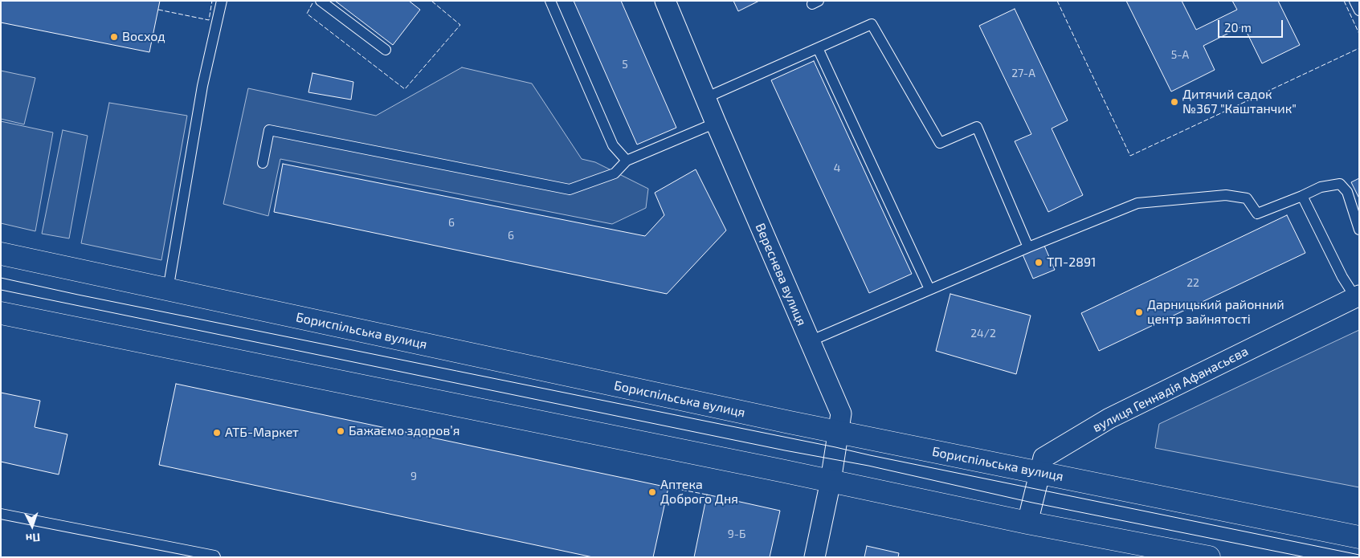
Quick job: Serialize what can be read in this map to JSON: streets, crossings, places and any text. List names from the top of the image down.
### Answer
{
  "streets": {
    "main road": ["Бориспільська вулиця"],
    "street": ["Вереснева вулиця", "вулиця Геннадія Афанасьєва"]
  },
  "crossings": [
    ["Вереснева вулиця", "Бориспільська вулиця"],
    ["Бориспільська вулиця", "вулиця Геннадія Афанасьєва"]
  ],
  "places": [
    "Восход",
    "Дитячий садок №367 \"Каштанчик\"",
    "ТП-2891",
    "Дарницький районний центр зайнятості",
    "Бажаємо здоровʼя",
    "АТБ-Маркет",
    "Аптека Доброго Дня"
  ],
  "house_numbers": [
    "5-А",
    "5",
    "27-А",
    "4",
    "6",
    "6",
    "22",
    "24/2",
    "9",
    "9-Б"
  ],
  "scale_bar": "20 m",
  "north": "bottom"
}
